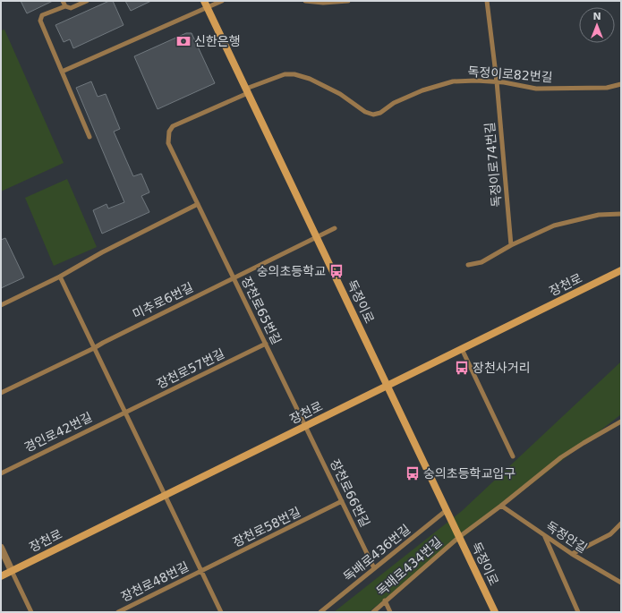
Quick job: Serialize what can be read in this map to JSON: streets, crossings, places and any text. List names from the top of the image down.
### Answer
{
  "streets": {
    "street": ["장천로", "독정이로"],
    "lane": [
      "독정이로82번길",
      "독정이로74번길",
      "미추로6번길",
      "장천로65번길",
      "장천로57번길",
      "경인로42번길",
      "장천로66번길",
      "장천로58번길",
      "독정안길",
      "독배로436번길",
      "독배로434번길",
      "장천로48번길"
    ]
  },
  "crossings": [
    ["독정이로82번길", "독정이로74번길"],
    ["독정이로82번길", "독정이로"],
    ["독정이로82번길", "장천로65번길"],
    ["장천로", "독정이로"],
    ["장천로", "장천로65번길"],
    ["장천로", "장천로66번길"],
    ["미추로6번길", "독정이로"],
    ["미추로6번길", "장천로65번길"],
    ["독정이로", "장천로65번길"],
    ["독정이로", "독배로436번길"],
    ["독정이로", "독배로434번길"],
    ["장천로65번길", "장천로57번길"],
    ["장천로65번길", "장천로66번길"],
    ["장천로57번길", "경인로42번길"],
    ["장천로66번길", "장천로58번길"],
    ["장천로66번길", "독배로436번길"],
    ["장천로58번길", "장천로48번길"],
    ["독정안길", "독배로434번길"]
  ],
  "places": {
    "bank": ["신한은행"],
    "bus stop": ["숭의초등학교", "장천사거리", "숭의초등학교입구"]
  },
  "north": "top"
}
